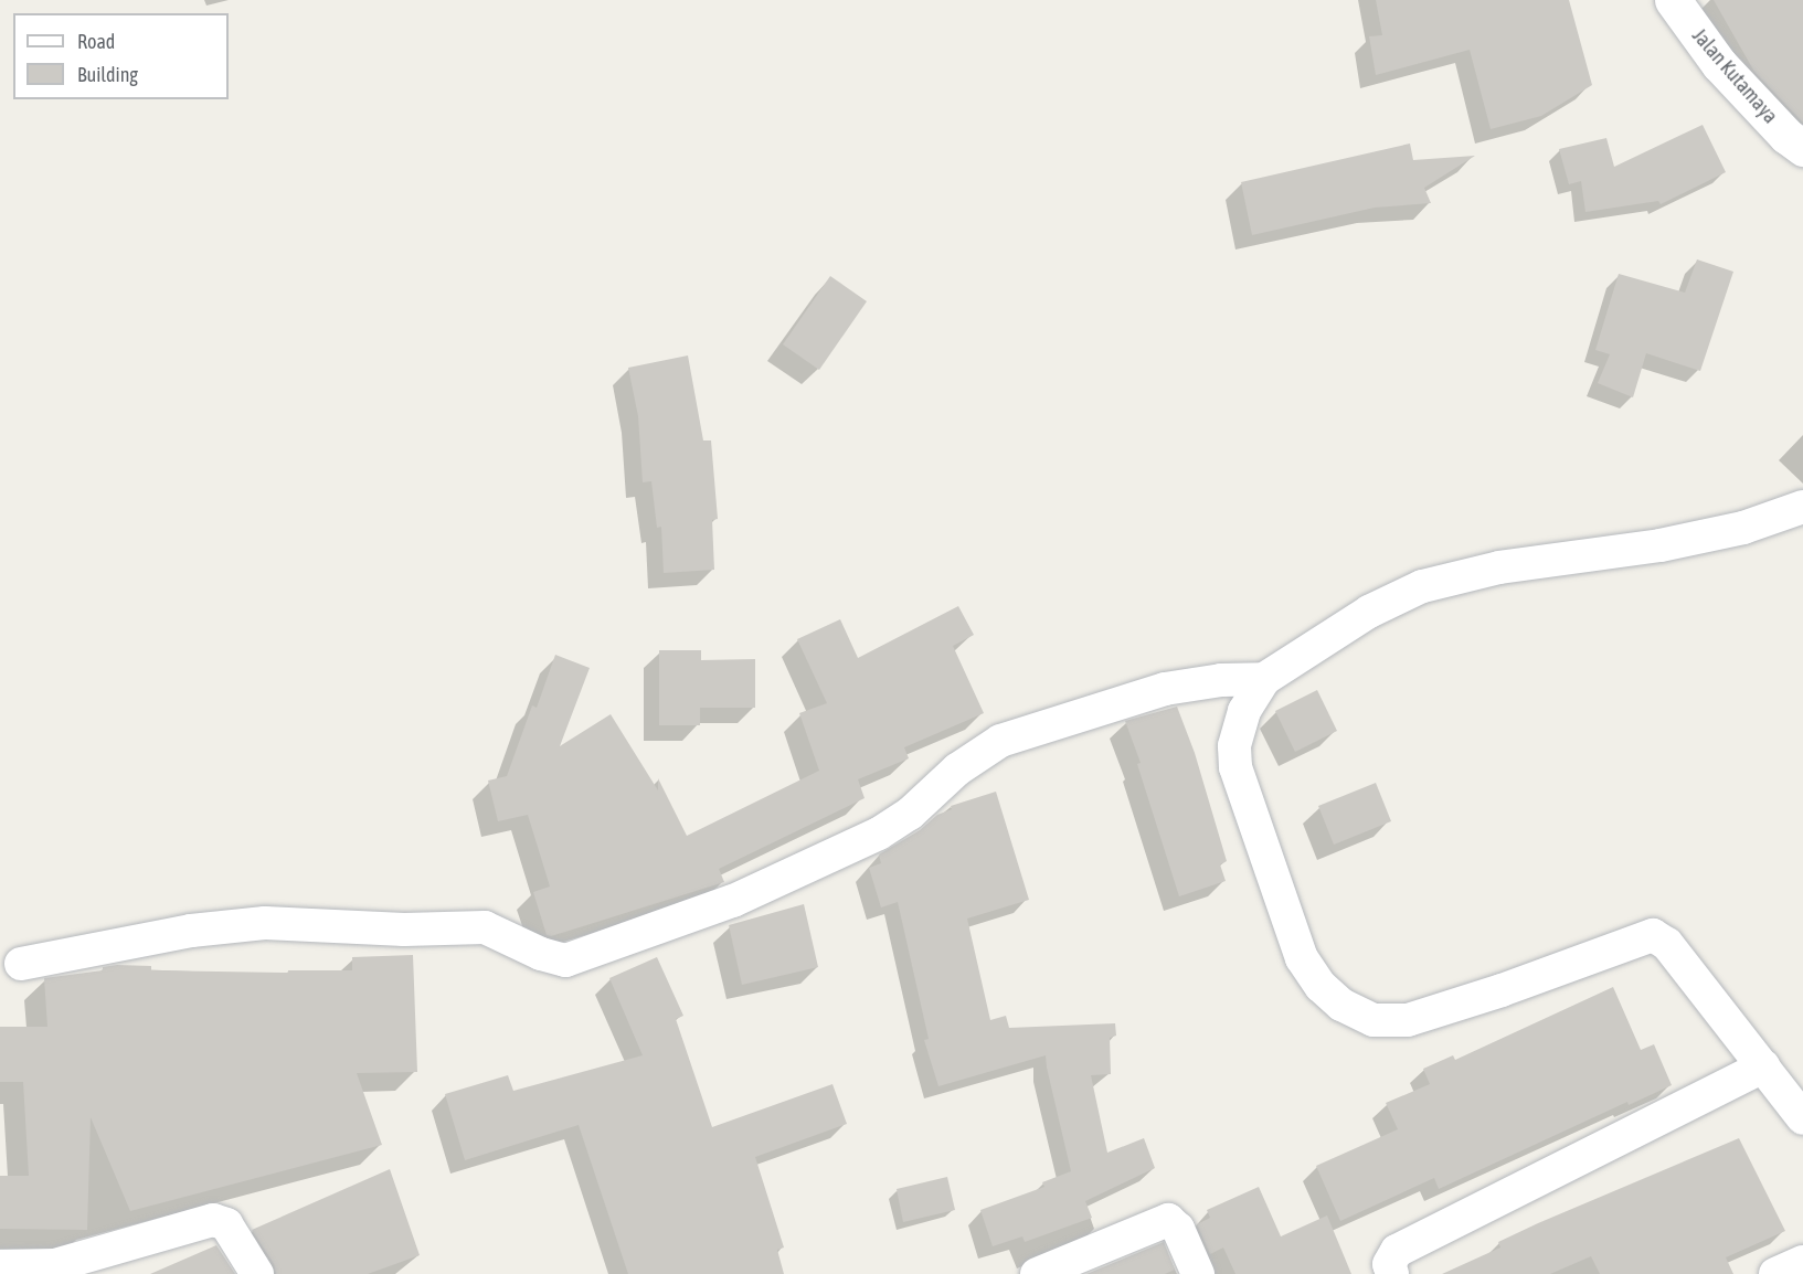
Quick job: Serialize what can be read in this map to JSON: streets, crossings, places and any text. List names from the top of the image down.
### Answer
{
  "streets": {
    "main road": ["Jalan Kutamaya"]
  },
  "legend": ["Road", "Building"]
}
